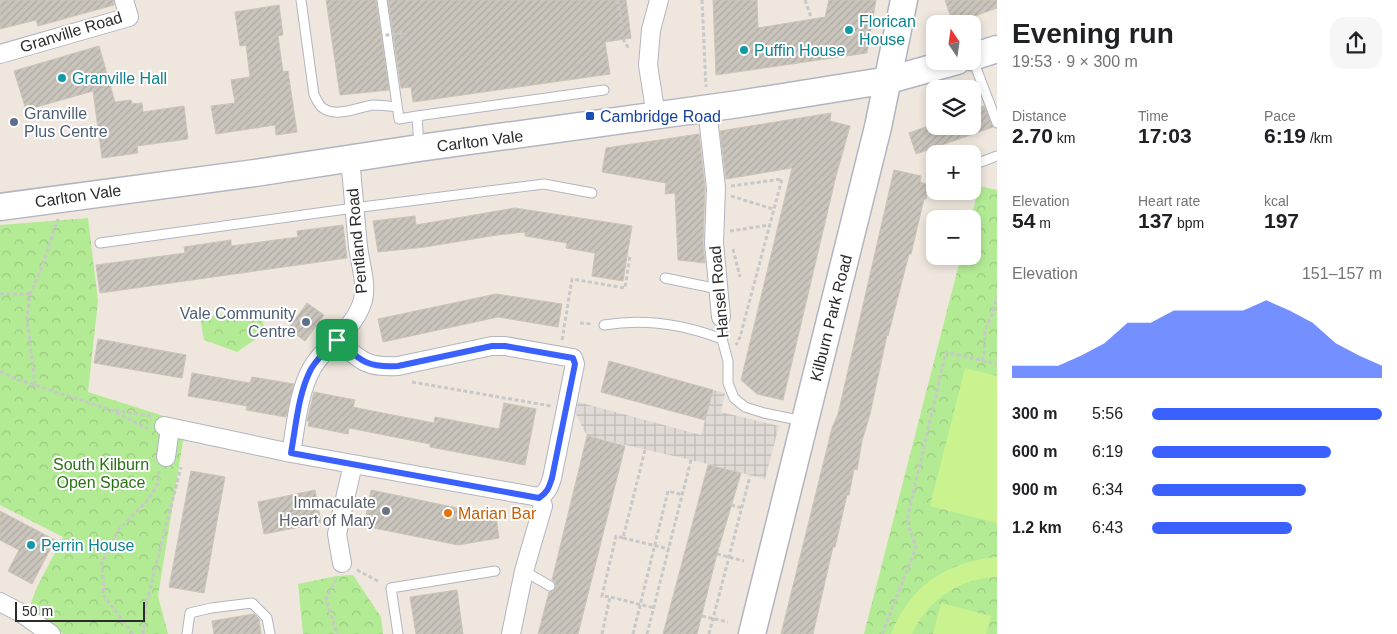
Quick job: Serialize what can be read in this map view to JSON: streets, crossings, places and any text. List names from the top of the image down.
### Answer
{
  "streets": {
    "main road": ["Carlton Vale", "Kilburn Park Road"],
    "street": ["Granville Road", "Pentland Road", "Hansel Road"]
  },
  "crossings": [
    ["Carlton Vale", "Pentland Road"],
    ["Carlton Vale", "Hansel Road"],
    ["Carlton Vale", "Kilburn Park Road"],
    ["Hansel Road", "Kilburn Park Road"]
  ],
  "parks": ["South Kilburn Open Space"],
  "places": {
    "other": [
      "Florican House",
      "Puffin House",
      "Granville Hall",
      "Granville Plus Centre",
      "Vale Community Centre",
      "Immaculate Heart of Mary",
      "Marian Bar",
      "Perrin House"
    ],
    "transit": ["Cambridge Road"]
  },
  "scale_bar": "50 m",
  "north": "top",
  "page": {
    "heading": ["Evening run", "19:53 · 9 × 300 m"],
    "map_buttons": ["+", "−"],
    "stats": [
      ["Distance", "2.70 km"],
      ["Time", "17:03"],
      ["Pace", "6:19 /km"],
      ["Elevation", "54 m"],
      ["Heart rate", "137 bpm"],
      ["kcal", "197"]
    ],
    "chart": ["Elevation", "151–157 m"],
    "list": [
      {
        "name": "300 m",
        "note": "5:56"
      },
      {
        "name": "600 m",
        "note": "6:19"
      },
      {
        "name": "900 m",
        "note": "6:34"
      },
      {
        "name": "1.2 km",
        "note": "6:43"
      }
    ],
    "scale": "50 m"
  }
}
